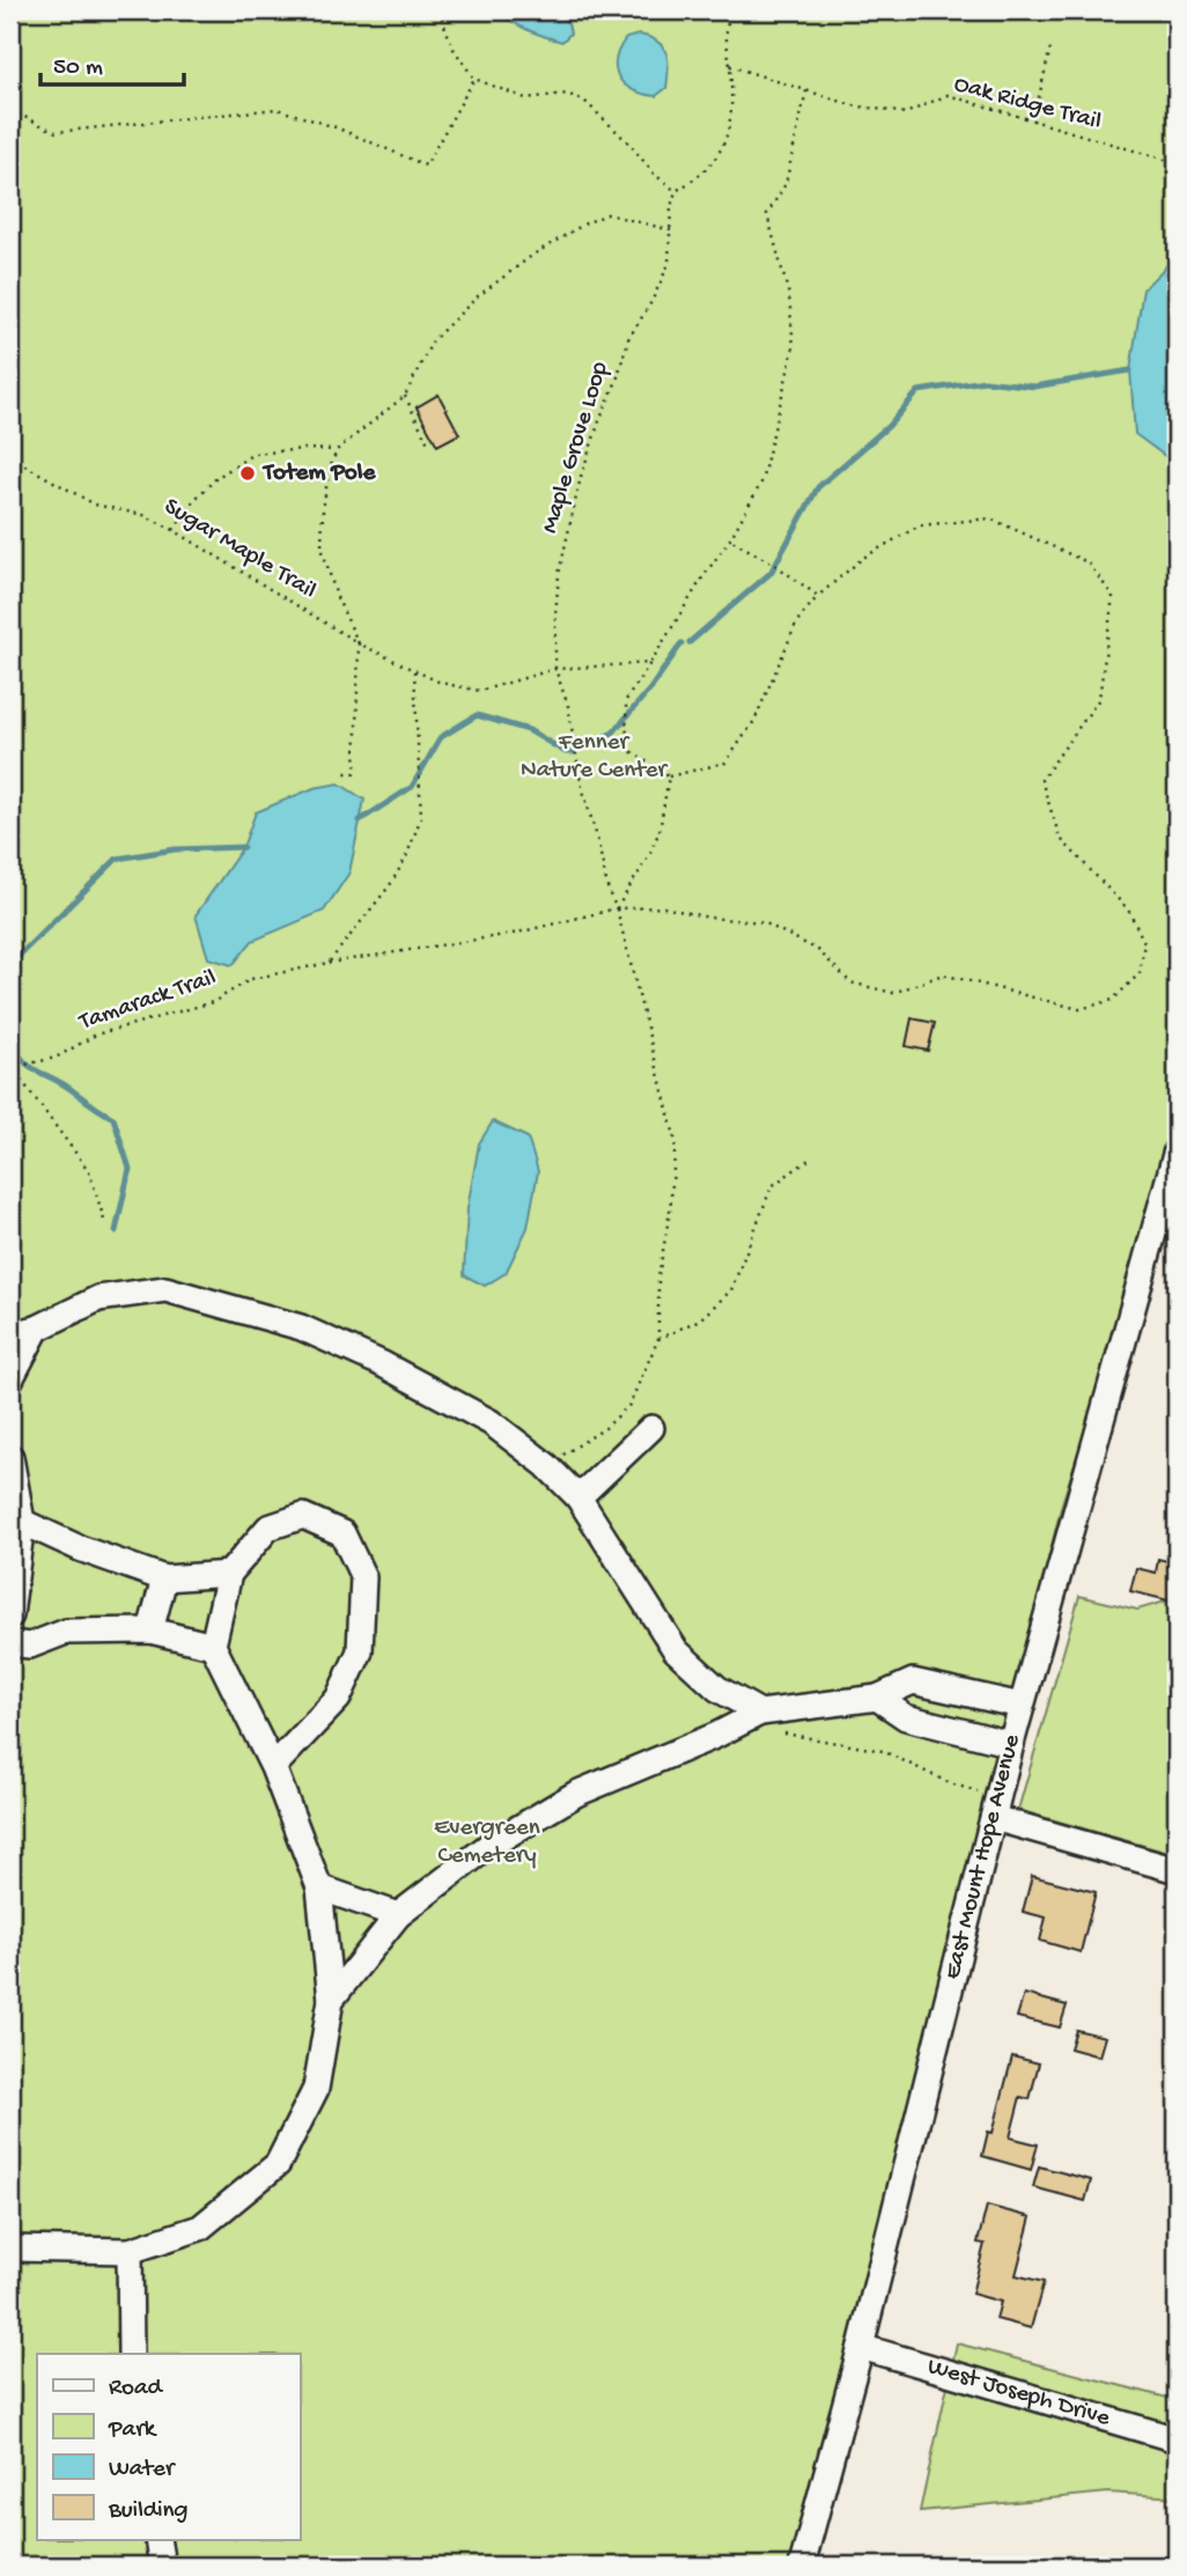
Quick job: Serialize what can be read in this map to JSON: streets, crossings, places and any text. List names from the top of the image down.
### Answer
{
  "streets": {
    "street": ["East Mount Hope Avenue", "West Joseph Drive"],
    "path": [
      "Oak Ridge Trail",
      "Maple Grove Loop",
      "Sugar Maple Trail",
      "Tamarack Trail"
    ]
  },
  "crossings": [
    ["Maple Grove Loop", "Tamarack Trail"],
    ["East Mount Hope Avenue", "West Joseph Drive"]
  ],
  "parks": ["Fenner Nature Center", "Evergreen Cemetery"],
  "places": ["Totem Pole"],
  "legend": [
    "Road",
    "Park",
    "Water",
    "Building"
  ],
  "scale_bar": "50 m"
}
